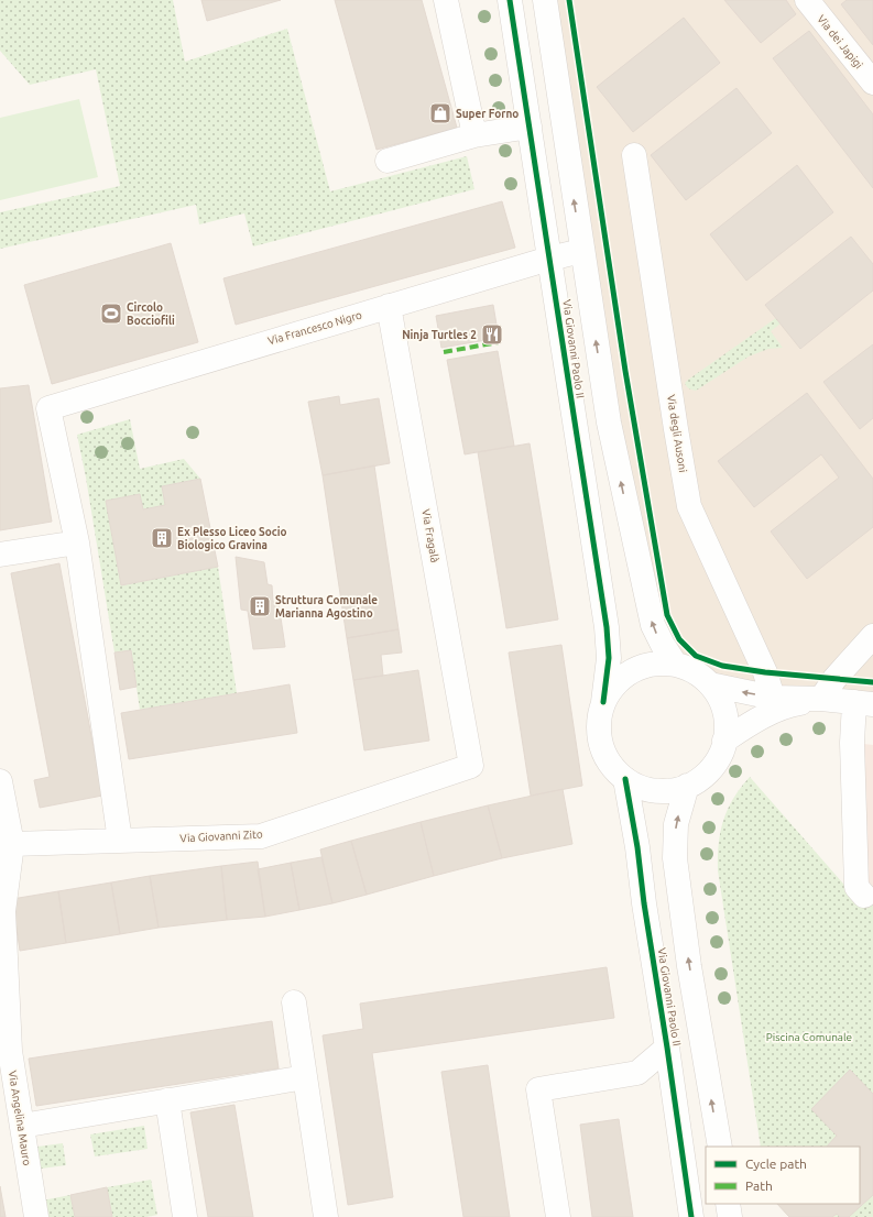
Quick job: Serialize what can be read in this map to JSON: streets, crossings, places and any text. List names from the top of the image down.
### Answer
{
  "streets": {
    "street": [
      "Via dei Japigi",
      "Via Francesco Nigro",
      "Via Giovanni Paolo II",
      "Via degli Ausoni",
      "Via Fragalà",
      "Via Giovanni Zito",
      "Via Angelina Mauro"
    ]
  },
  "crossings": [
    ["Via Francesco Nigro", "Via Giovanni Paolo II"],
    ["Via Francesco Nigro", "Via Fragalà"],
    ["Via Fragalà", "Via Giovanni Zito"],
    ["Via Giovanni Zito", "Via Angelina Mauro"]
  ],
  "parks": ["Piscina Comunale"],
  "places": {
    "shop": ["Super Forno"],
    "sports": ["Circolo Bocciofili"],
    "restaurant": ["Ninja Turtles 2"],
    "building": ["Ex Plesso Liceo Socio Biologico Gravina", "Struttura Comunale Marianna Agostino"]
  },
  "legend": ["Cycle path", "Path"]
}
